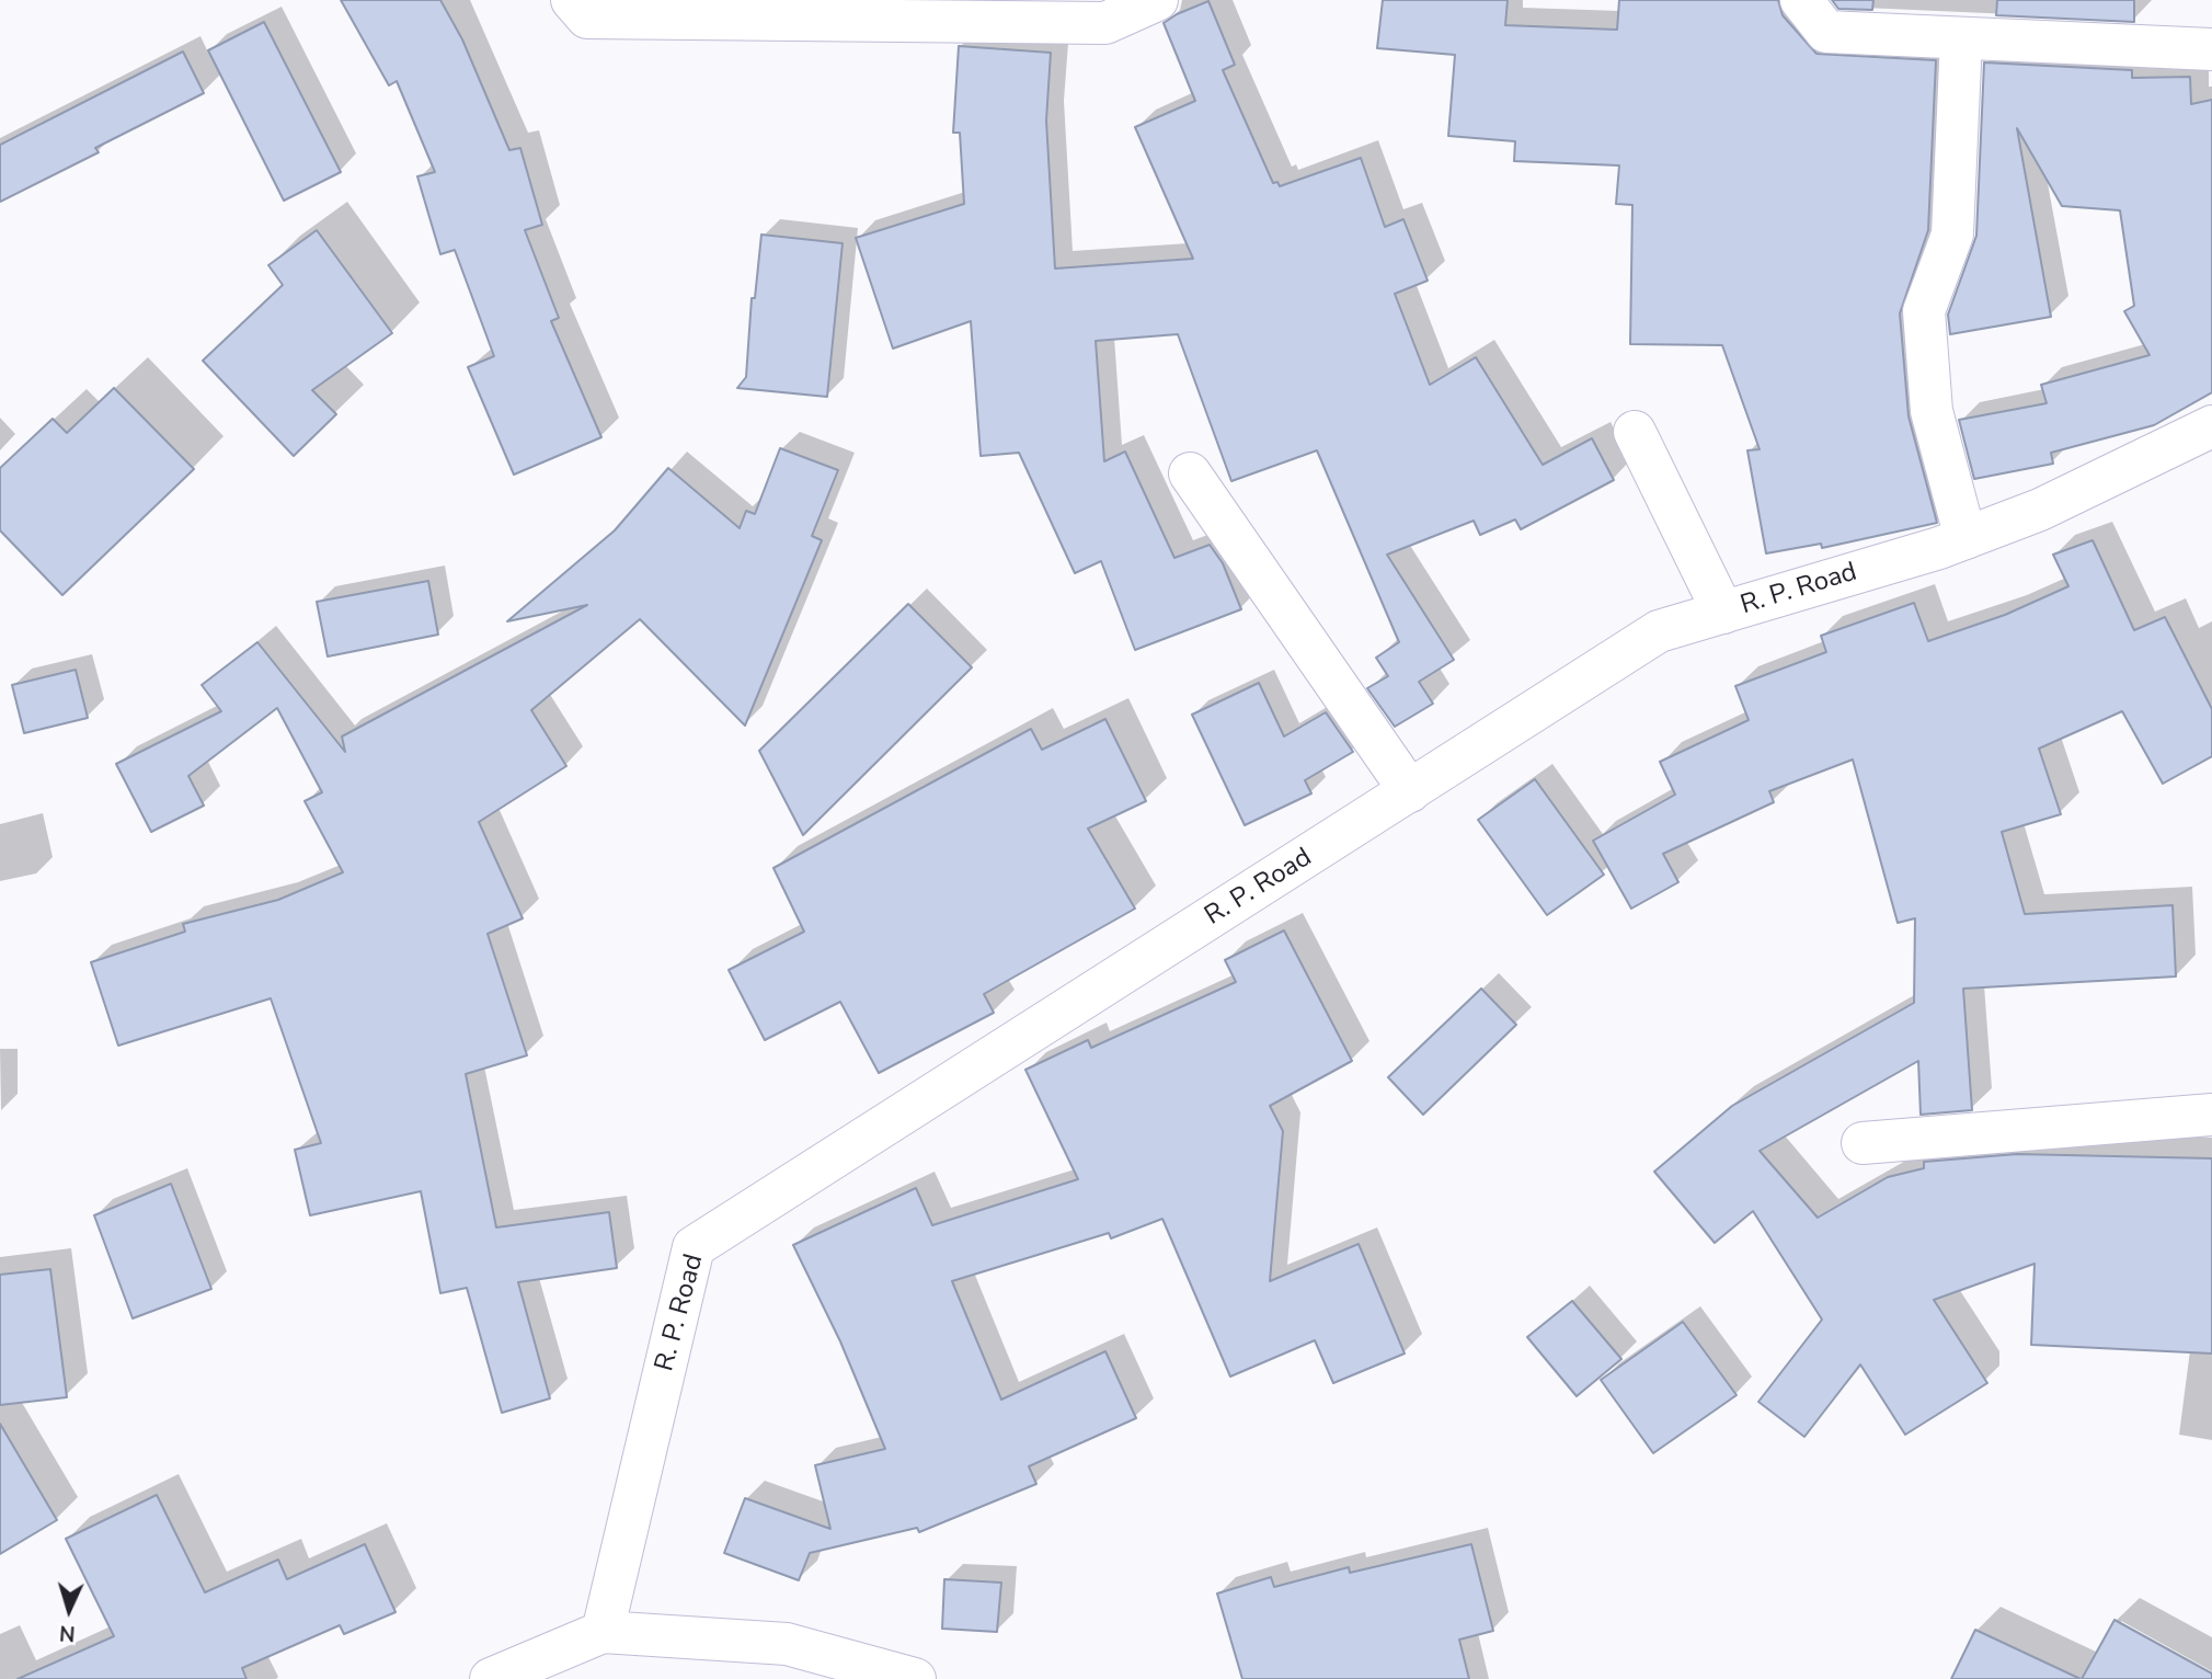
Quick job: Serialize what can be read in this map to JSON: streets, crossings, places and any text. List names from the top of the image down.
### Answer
{
  "streets": {
    "street": ["R. P. Road"]
  },
  "north": "bottom"
}
